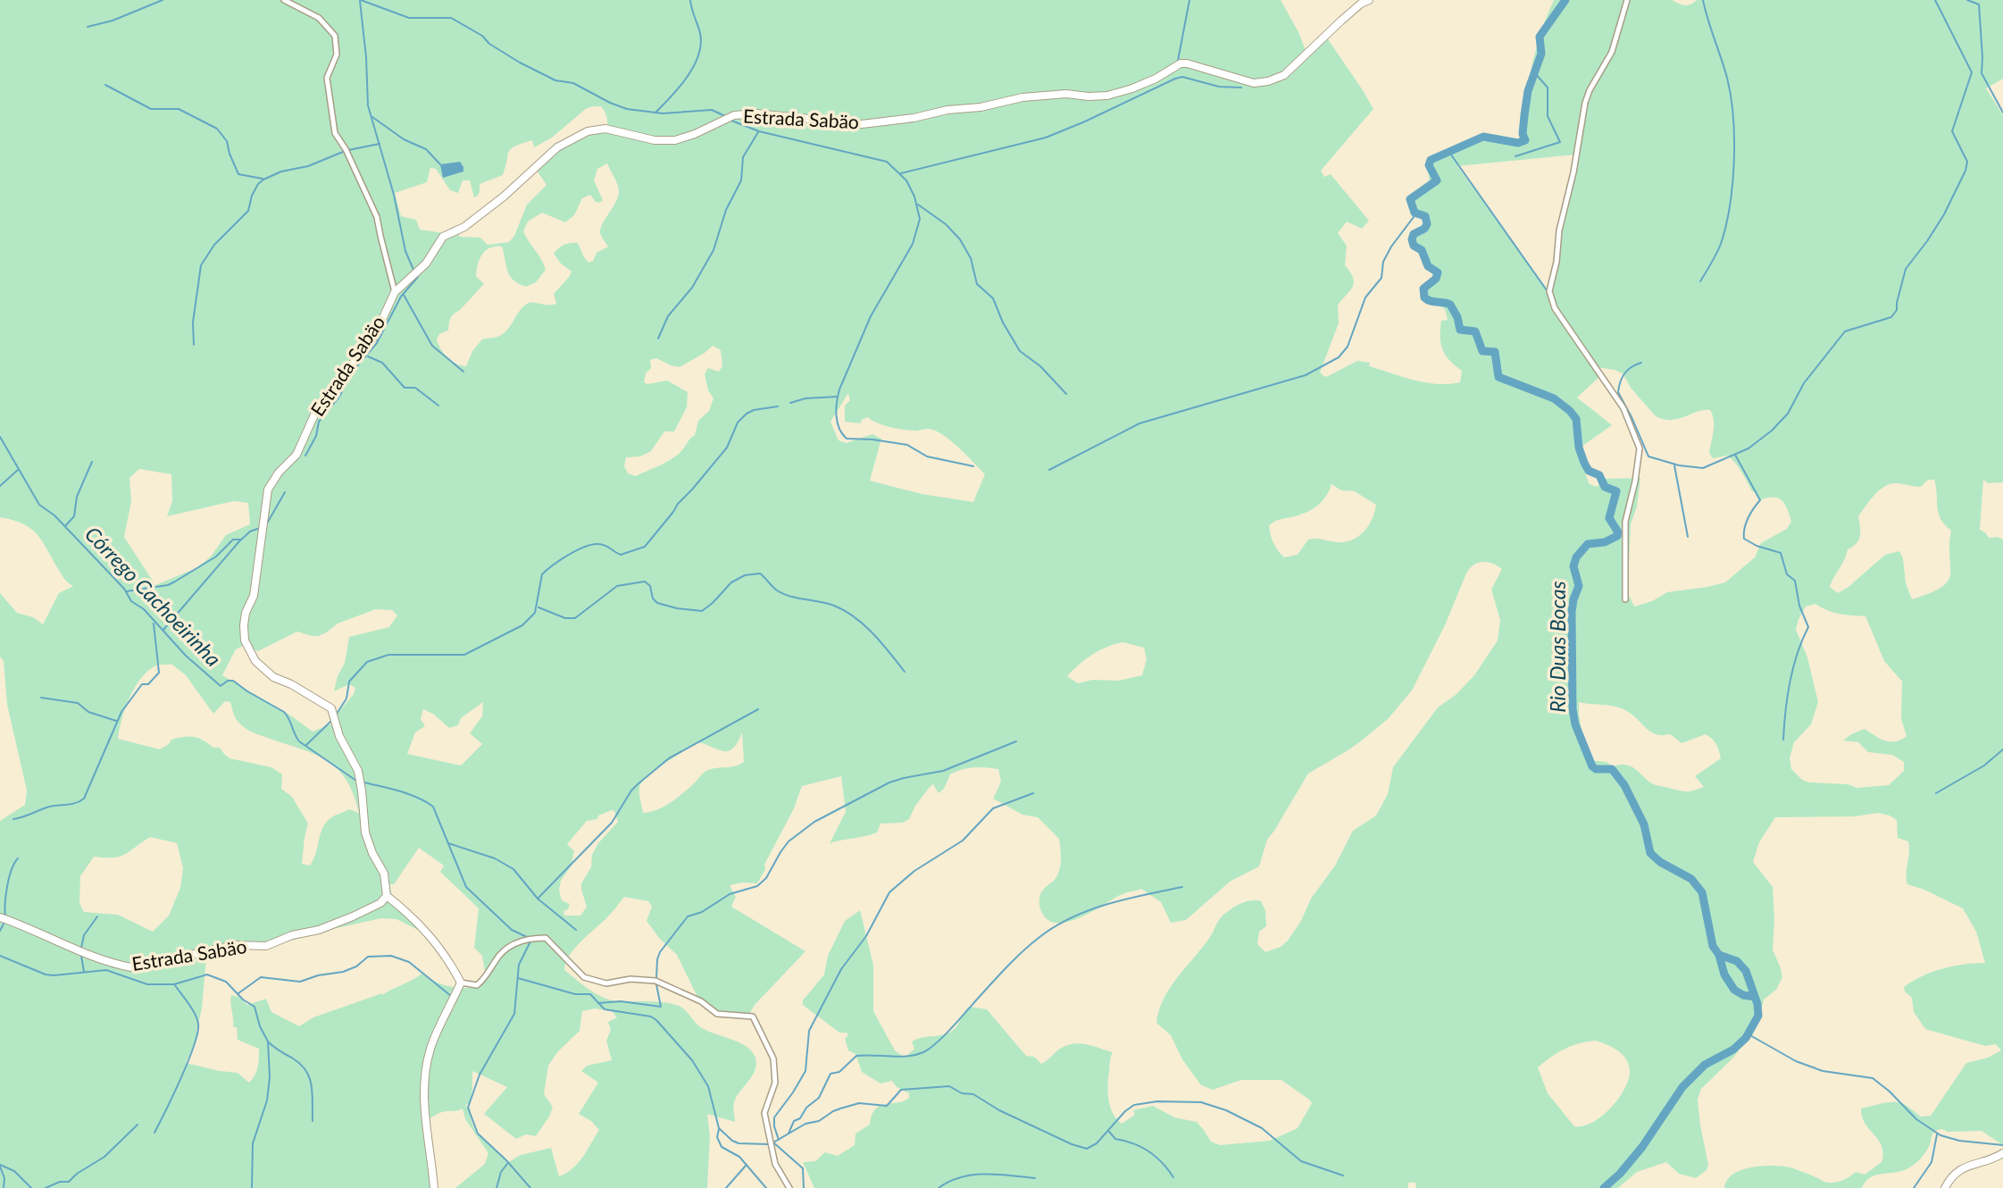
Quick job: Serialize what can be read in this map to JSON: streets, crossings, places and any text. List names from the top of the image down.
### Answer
{
  "streets": {
    "street": ["Estrada Sabäo"]
  },
  "water": ["Córrego Cachoeirinha", "Rio Duas Bocas"]
}
